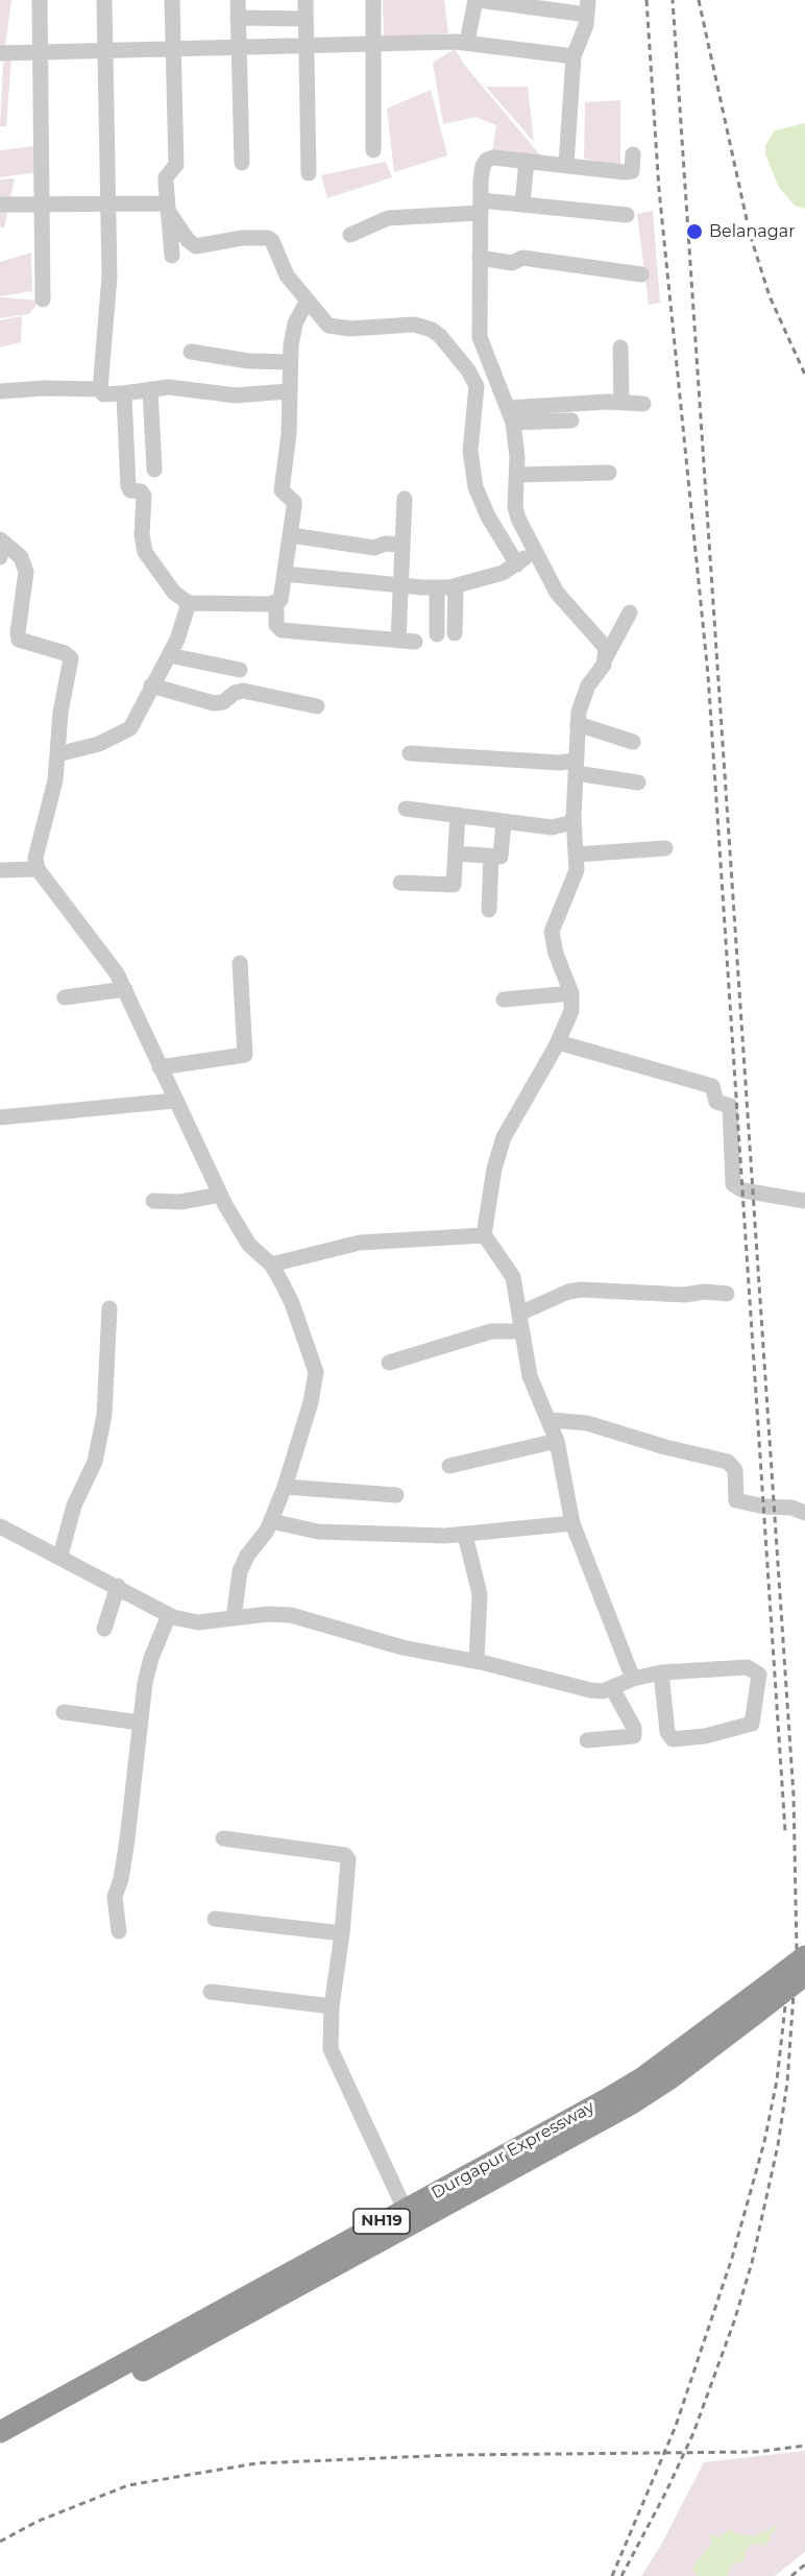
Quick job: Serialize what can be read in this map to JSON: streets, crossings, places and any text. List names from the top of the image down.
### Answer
{
  "streets": {
    "highway": ["Durgapur Expressway", "NH19"]
  },
  "crossings": [
    ["Durgapur Expressway", "NH19"]
  ],
  "places": ["Belanagar"]
}
